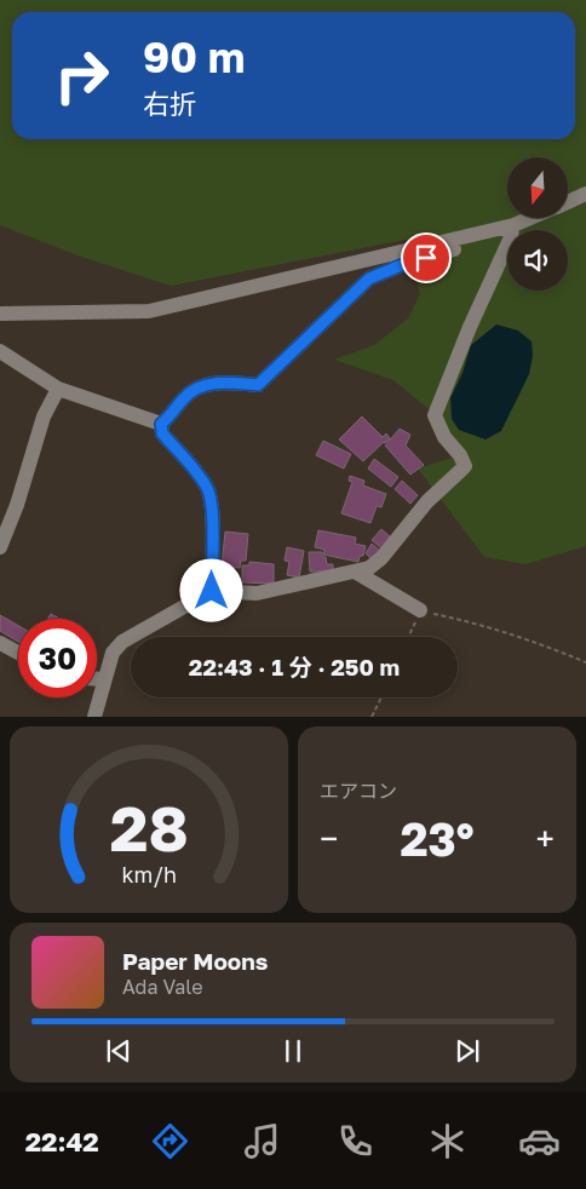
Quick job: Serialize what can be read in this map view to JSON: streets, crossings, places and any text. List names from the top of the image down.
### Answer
{
  "north": "bottom",
  "page": {
    "turn": ["90 m", "右折"],
    "limit": "30",
    "trip": "22:43 · 1 分 · 250 m",
    "tile": "エアコン",
    "heat": ["−", "23°", "+"],
    "song": ["Paper Moons", "Ada Vale"],
    "tabs": "22:42",
    "gauge": ["28", "km/h"]
  }
}
